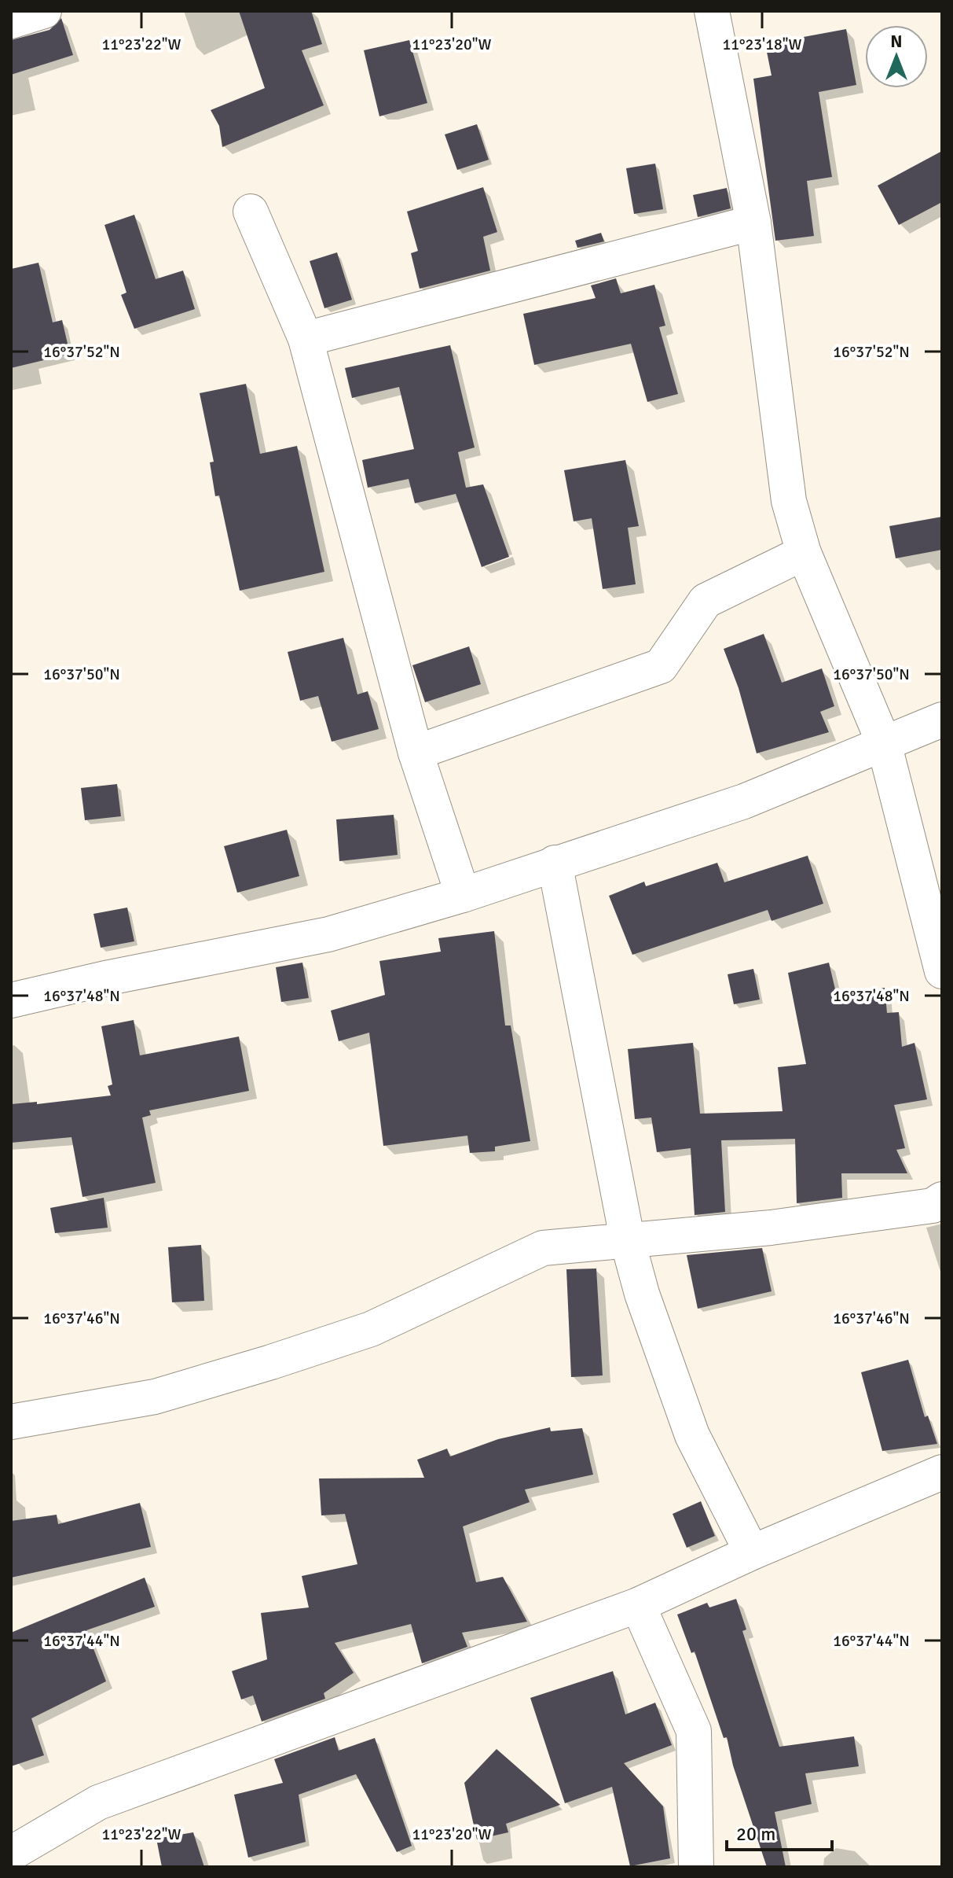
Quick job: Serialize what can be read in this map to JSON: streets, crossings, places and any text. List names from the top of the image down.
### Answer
{
  "scale_bar": "20 m",
  "north": "top",
  "coordinates": [
    "11°23'22\"W",
    "11°23'20\"W",
    "11°23'18\"W",
    "16°37'52\"N",
    "16°37'50\"N",
    "16°37'48\"N",
    "16°37'46\"N",
    "16°37'44\"N"
  ]
}
